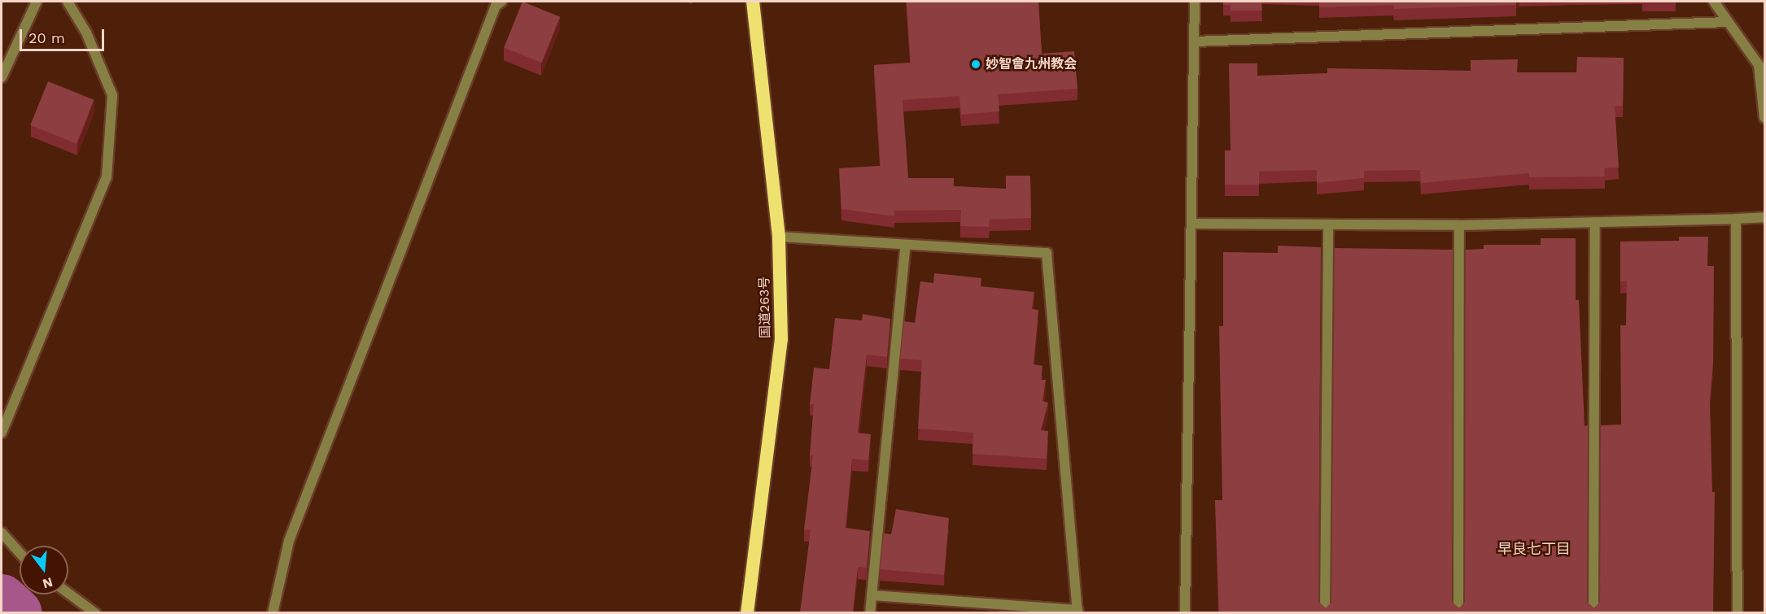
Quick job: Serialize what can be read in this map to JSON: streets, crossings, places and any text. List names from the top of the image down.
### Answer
{
  "streets": {
    "highway": ["国道263号"]
  },
  "districts": ["早良七丁目"],
  "places": ["妙智會九州教会"],
  "scale_bar": "20 m",
  "north": "bottom"
}
